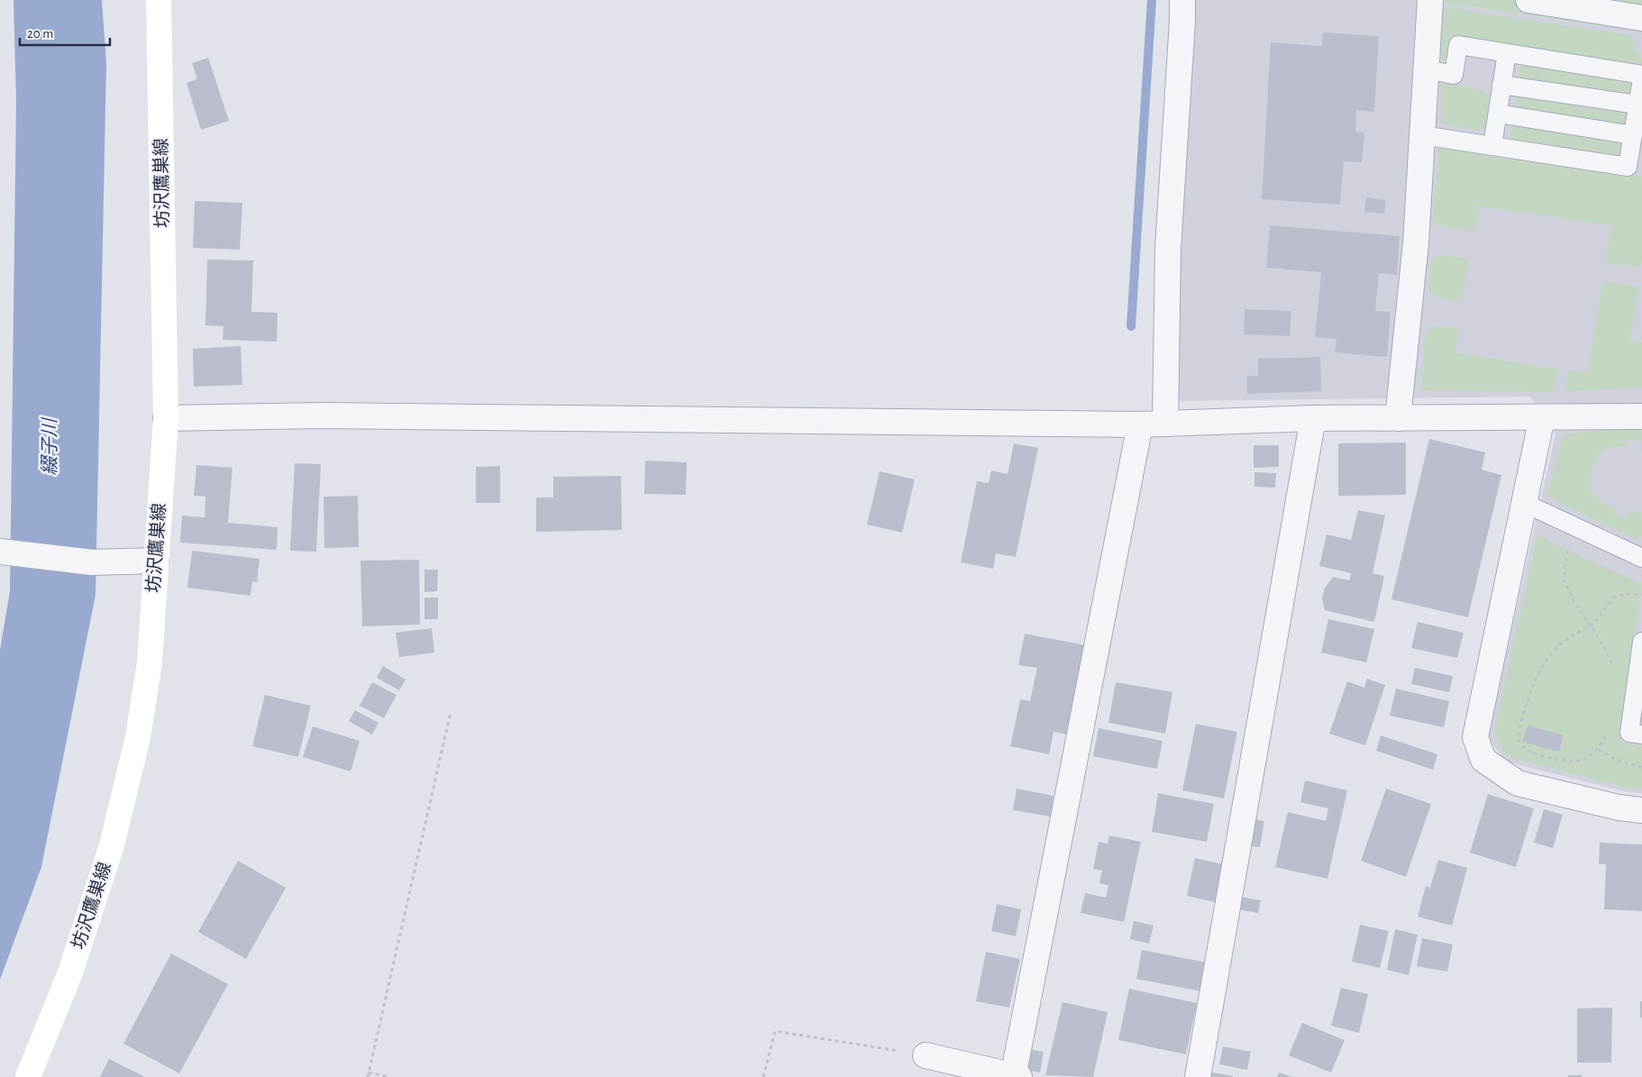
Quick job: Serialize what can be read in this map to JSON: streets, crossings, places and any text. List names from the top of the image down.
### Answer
{
  "streets": {
    "main road": ["坊沢鷹巣線"]
  },
  "water": ["綴子川"],
  "scale_bar": "20 m"
}
